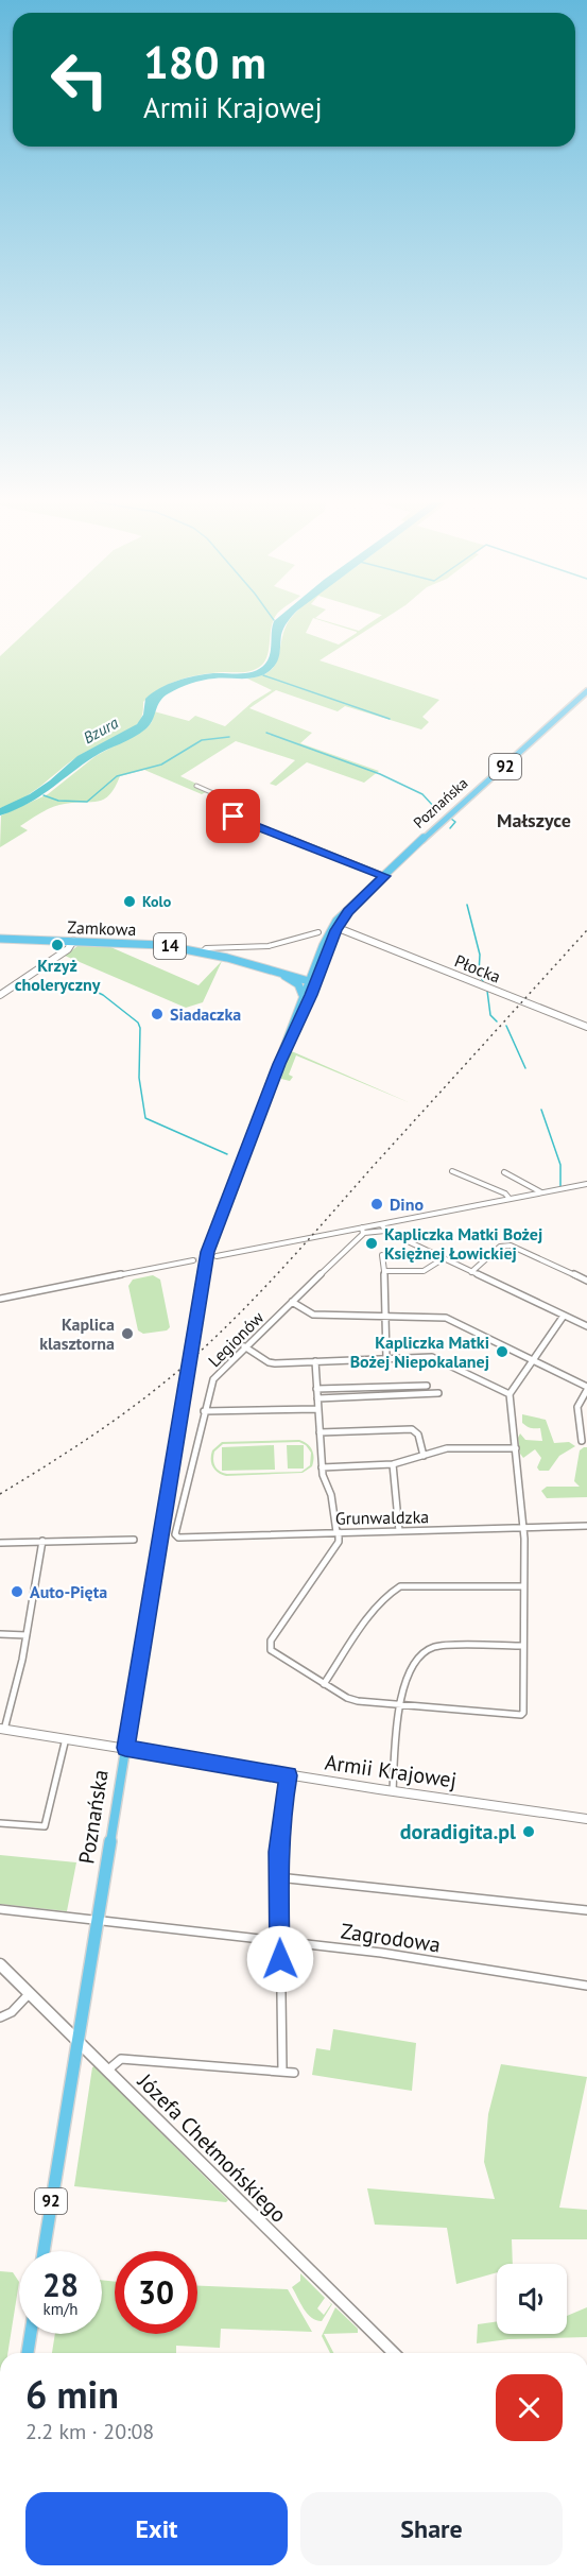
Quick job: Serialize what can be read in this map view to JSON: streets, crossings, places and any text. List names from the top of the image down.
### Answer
{
  "streets": {
    "main road": [
      "92",
      "Poznańska",
      "Zamkowa",
      "14"
    ],
    "street": [
      "Płocka",
      "Legionów",
      "Grunwaldzka",
      "Armii Krajowej",
      "Zagrodowa",
      "Józefa Chełmońskiego"
    ]
  },
  "crossings": [
    ["Poznańska", "Zamkowa"],
    ["Poznańska", "Płocka"],
    ["Poznańska", "Armii Krajowej"],
    ["Poznańska", "Zagrodowa"],
    ["Poznańska", "Józefa Chełmońskiego"],
    ["Legionów", "Grunwaldzka"]
  ],
  "districts": ["Małszyce"],
  "water": ["Bzura"],
  "places": [
    "Kolo",
    "Krzyż choleryczny",
    "Siadaczka",
    "Dino",
    "Kapliczka Matki Bożej Księżnej Łowickiej",
    "Kaplica klasztorna",
    "Kapliczka Matki Bożej Niepokalanej",
    "Auto-Pięta",
    "doradigita.pl"
  ],
  "page": {
    "turn": ["180 m", "Armii Krajowej"],
    "speed": "28 km/h",
    "limit": "30",
    "heading": ["6 min", "2.2 km · 20:08"],
    "buttons": ["Exit", "Share"]
  }
}
